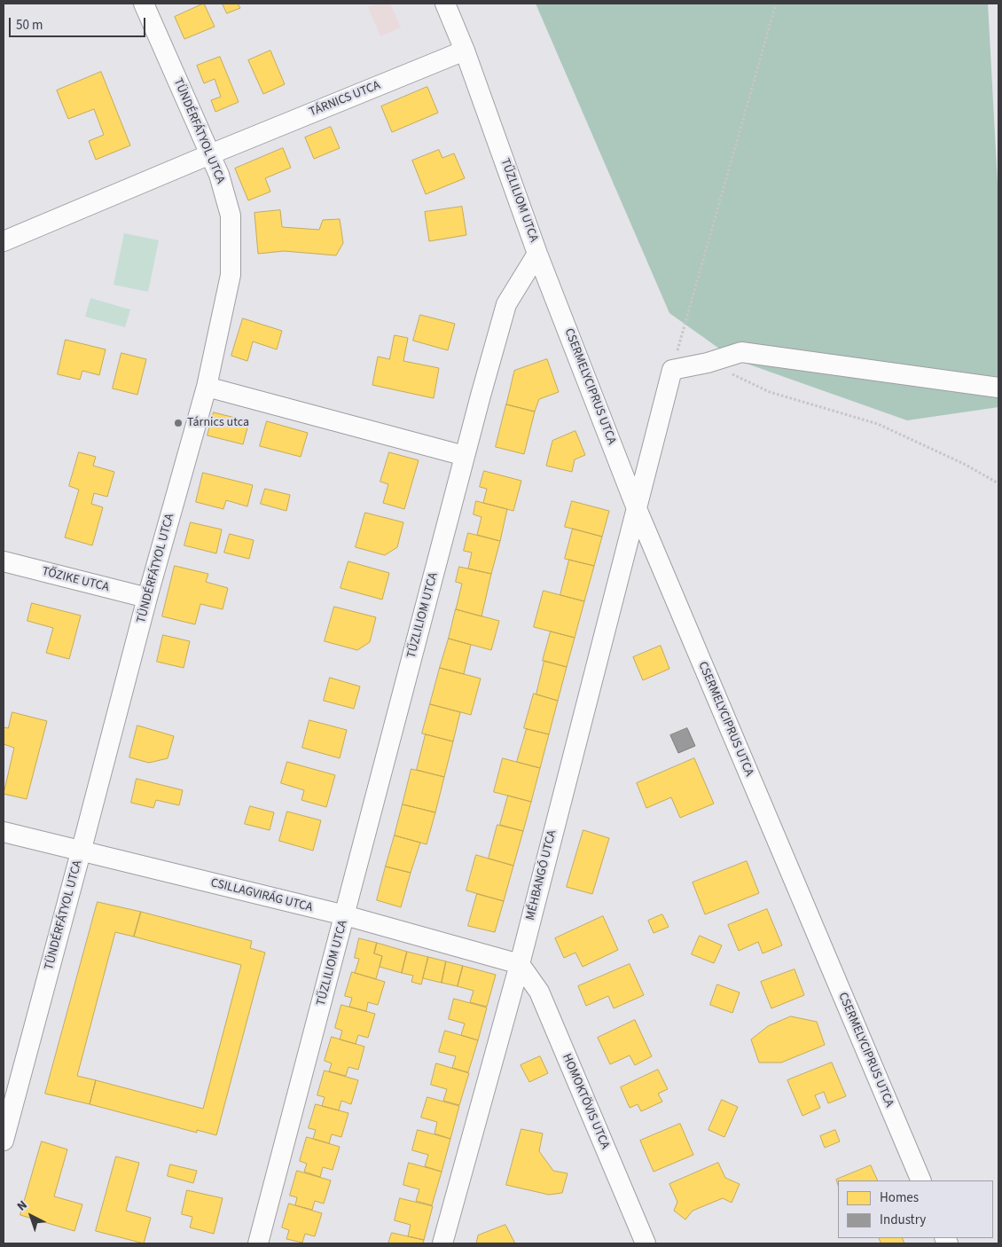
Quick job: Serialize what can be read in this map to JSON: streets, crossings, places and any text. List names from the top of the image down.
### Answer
{
  "streets": {
    "street": [
      "TÁRNICS UTCA",
      "TÜNDÉRFÁTYOL UTCA",
      "TŰZLILIOM UTCA",
      "CSERMELYCIPRUS UTCA",
      "TŐZIKE UTCA",
      "MÉHBANGÓ UTCA",
      "CSILLAGVIRÁG UTCA",
      "HOMOKTÖVIS UTCA"
    ]
  },
  "crossings": [
    ["TÁRNICS UTCA", "TÜNDÉRFÁTYOL UTCA"],
    ["TÁRNICS UTCA", "TŰZLILIOM UTCA"],
    ["TÜNDÉRFÁTYOL UTCA", "TŐZIKE UTCA"],
    ["TÜNDÉRFÁTYOL UTCA", "CSILLAGVIRÁG UTCA"],
    ["TŰZLILIOM UTCA", "CSERMELYCIPRUS UTCA"],
    ["TŰZLILIOM UTCA", "CSILLAGVIRÁG UTCA"],
    ["CSERMELYCIPRUS UTCA", "MÉHBANGÓ UTCA"],
    ["MÉHBANGÓ UTCA", "CSILLAGVIRÁG UTCA"],
    ["MÉHBANGÓ UTCA", "HOMOKTÖVIS UTCA"],
    ["CSILLAGVIRÁG UTCA", "HOMOKTÖVIS UTCA"]
  ],
  "places": ["Tárnics utca"],
  "legend": ["Homes", "Industry"],
  "scale_bar": "50 m",
  "north": "top left"
}
